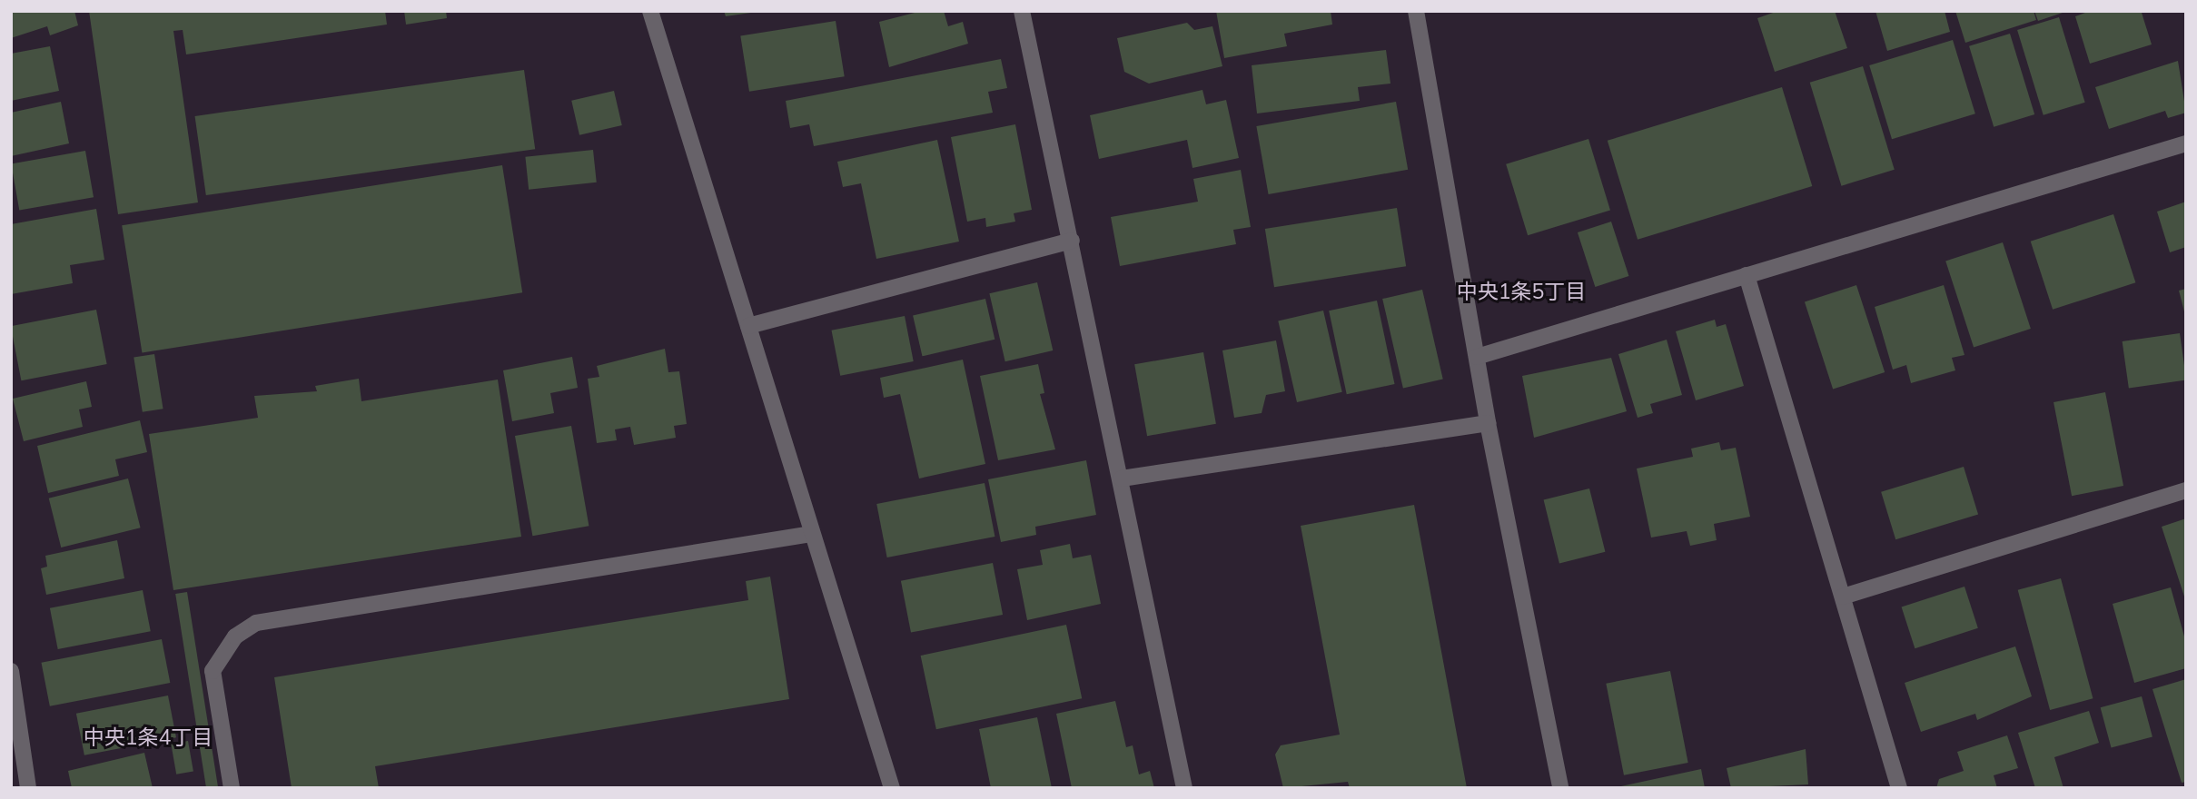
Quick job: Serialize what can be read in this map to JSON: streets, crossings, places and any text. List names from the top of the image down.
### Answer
{
  "districts": ["中央1条5丁目", "中央1条4丁目"]
}
